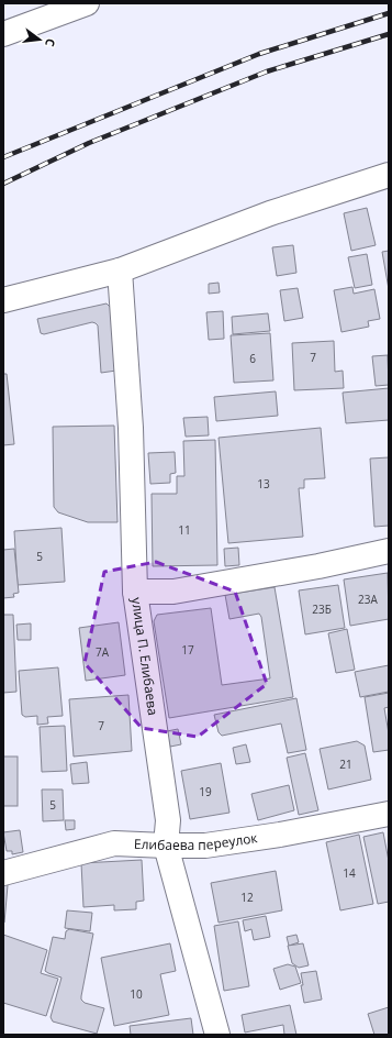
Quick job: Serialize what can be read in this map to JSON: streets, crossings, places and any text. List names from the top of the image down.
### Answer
{
  "streets": {
    "street": ["улица П. Елибаева", "Елибаева переулок"]
  },
  "crossings": [
    ["улица П. Елибаева", "Елибаева переулок"]
  ],
  "house_numbers": [
    "7",
    "6",
    "13",
    "11",
    "5",
    "23А",
    "23Б",
    "17",
    "7А",
    "7",
    "21",
    "19",
    "5",
    "14",
    "12",
    "10"
  ],
  "north": "right"
}
